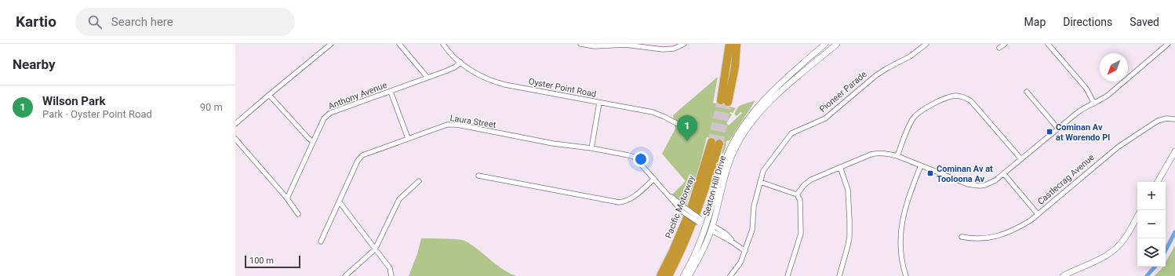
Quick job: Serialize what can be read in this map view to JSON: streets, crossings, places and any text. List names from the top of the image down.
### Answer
{
  "streets": {
    "highway": ["Pacific Motorway"],
    "street": [
      "Oyster Point Road",
      "Pioneer Parade",
      "Anthony Avenue",
      "Laura Street",
      "Castlecrag Avenue",
      "Sexton Hill Drive"
    ]
  },
  "crossings": [
    ["Oyster Point Road", "Anthony Avenue"],
    ["Laura Street", "Sexton Hill Drive"]
  ],
  "places": {
    "transit": ["Cominan Av at Worendo Pl", "Cominan Av at Tooloona Av"]
  },
  "scale_bar": "100 m",
  "north": "bottom left",
  "page": {
    "header": "Kartio",
    "search": "Search here",
    "nav": ["Map", "Directions", "Saved"],
    "heading": "Nearby",
    "list": [
      {
        "mark": "1",
        "name": "Wilson Park",
        "note": "Park · Oyster Point Road",
        "value": "90 m"
      }
    ],
    "pins": "1",
    "map_buttons": ["+", "−"],
    "scale": "100 m"
  }
}
